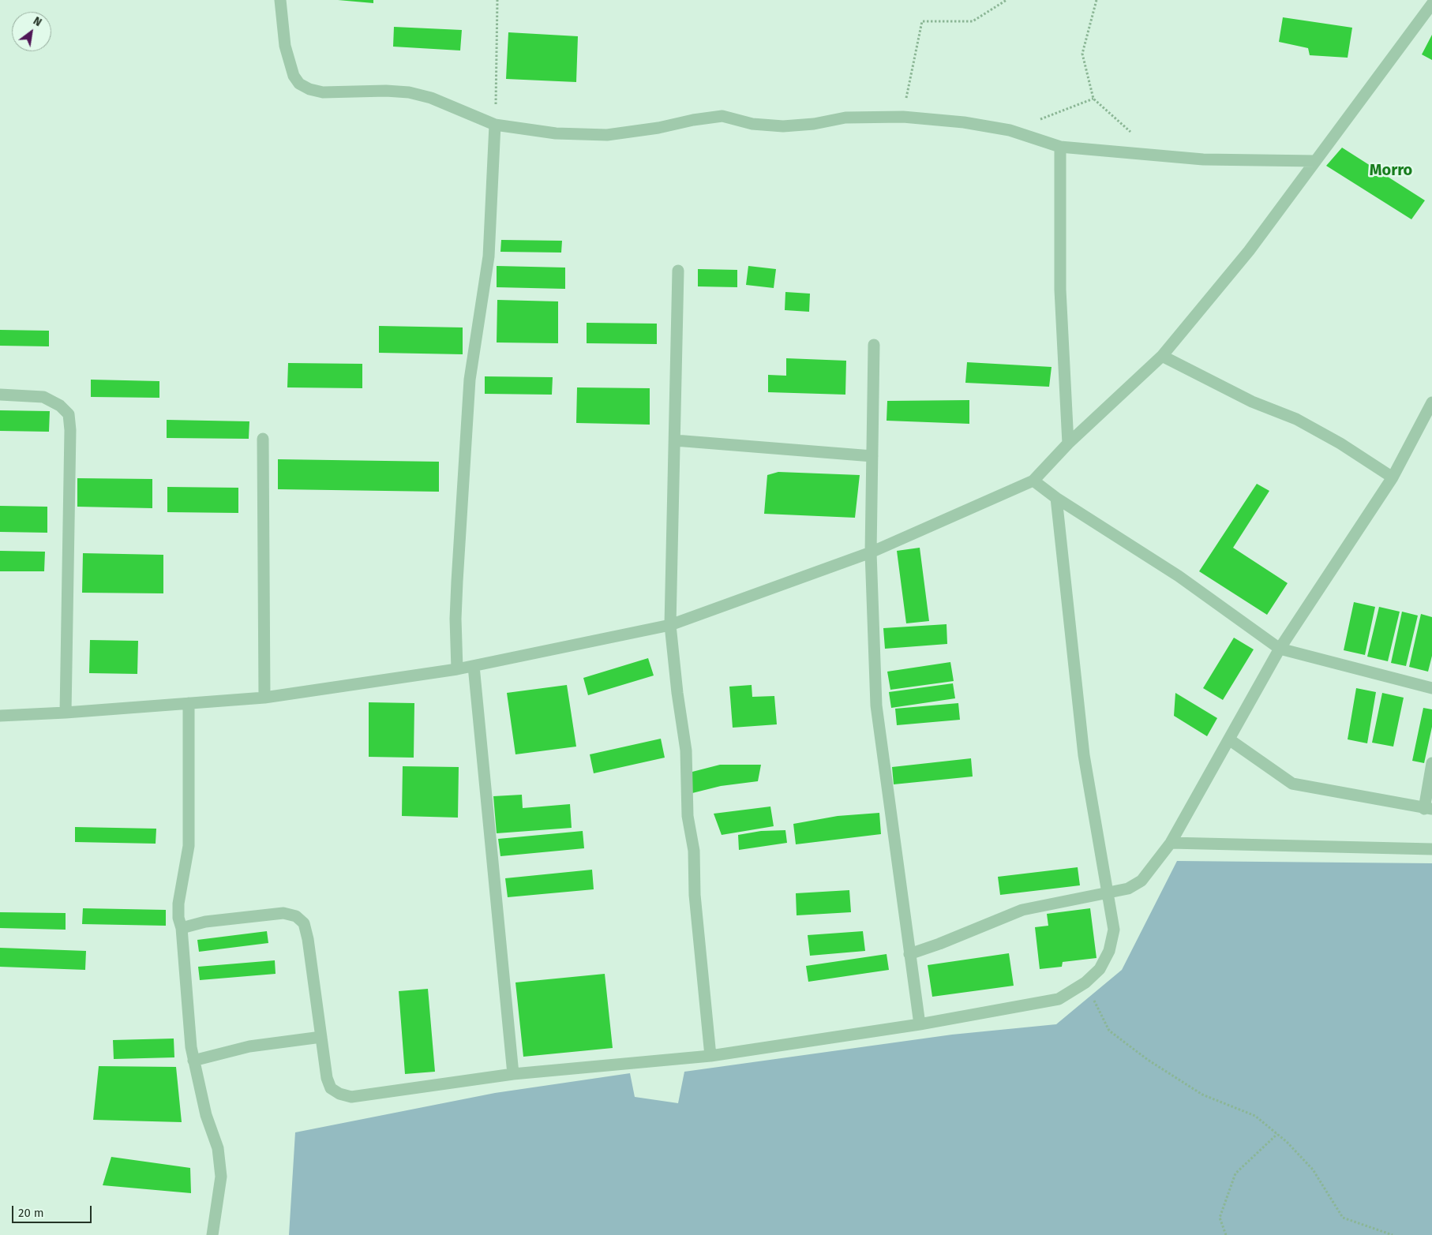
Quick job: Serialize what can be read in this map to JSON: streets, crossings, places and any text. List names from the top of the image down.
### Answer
{
  "districts": ["Morro"],
  "scale_bar": "20 m",
  "north": "top right"
}
